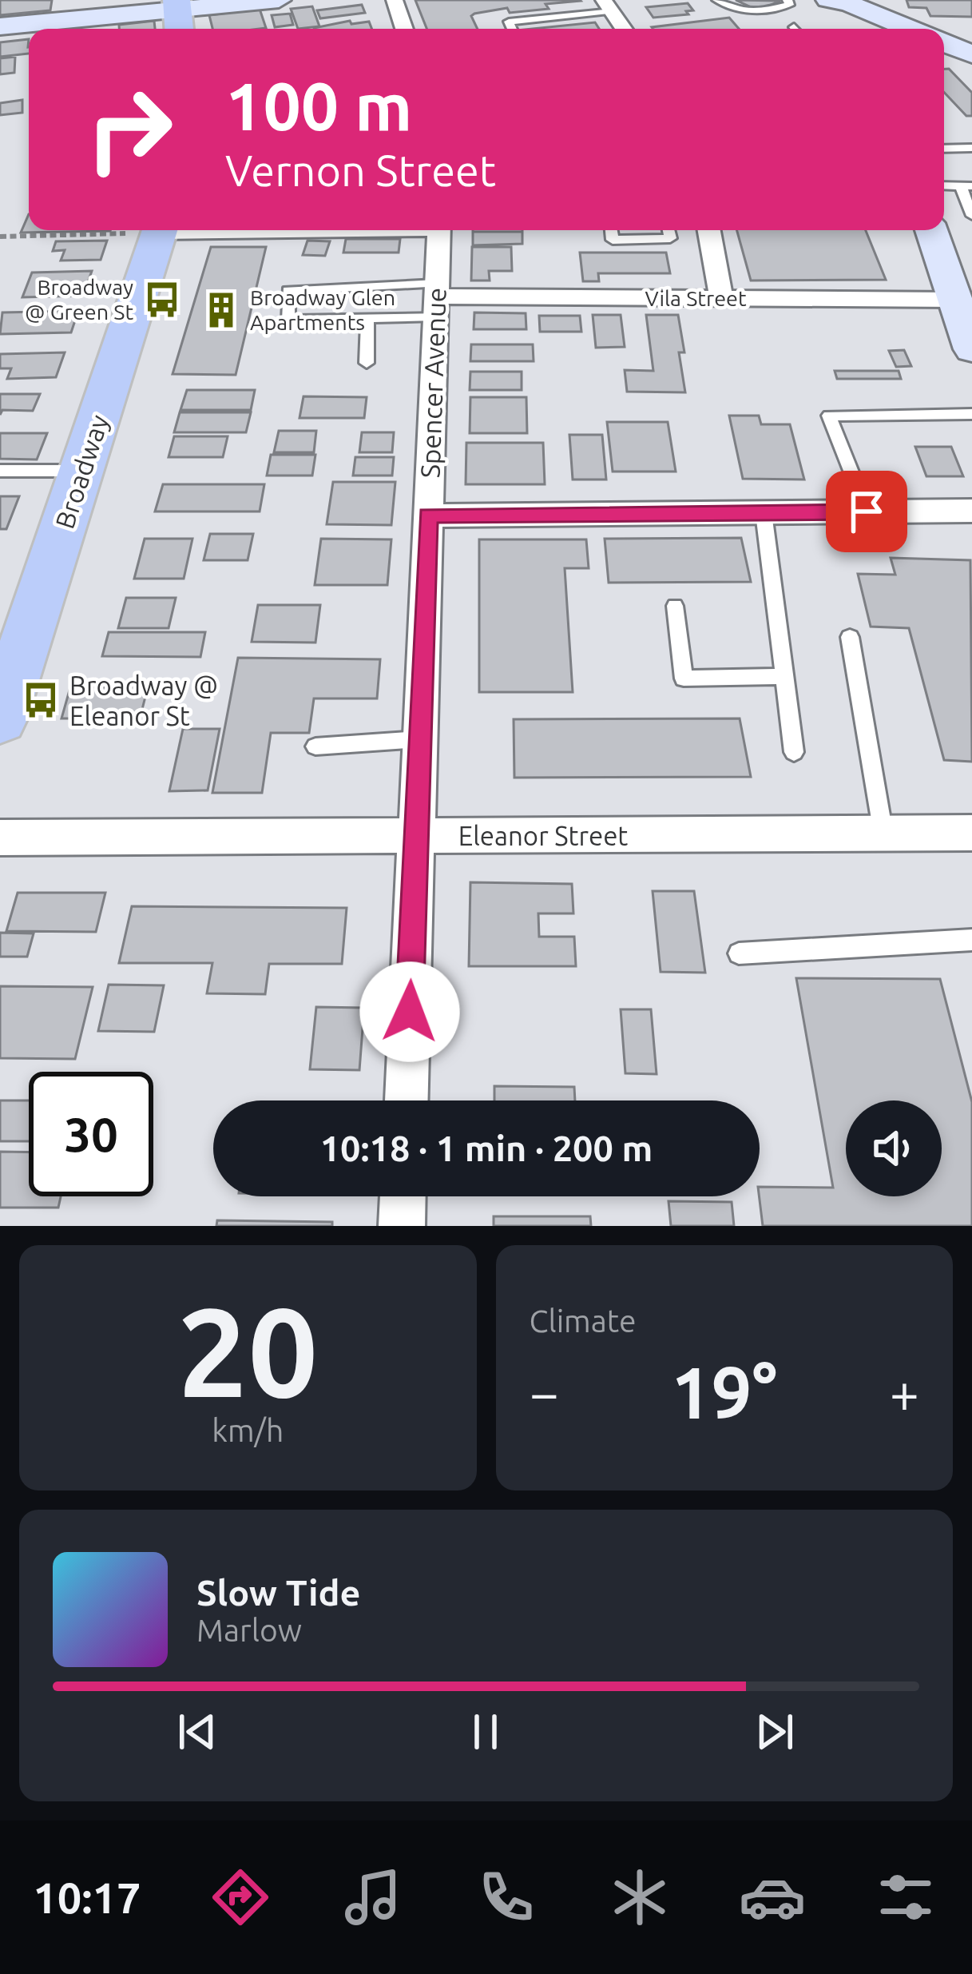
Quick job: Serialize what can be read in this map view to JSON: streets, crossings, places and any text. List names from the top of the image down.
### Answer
{
  "streets": {
    "main road": ["Broadway"],
    "street": ["Vila Street", "Spencer Avenue", "Eleanor Street"]
  },
  "crossings": [
    ["Vila Street", "Spencer Avenue"],
    ["Spencer Avenue", "Eleanor Street"]
  ],
  "places": {
    "bus stop": ["Broadway @ Green St", "Broadway @ Eleanor St"],
    "building": ["Broadway Glen Apartments"]
  },
  "page": {
    "turn": ["100 m", "Vernon Street"],
    "limit": "30",
    "trip": "10:18 · 1 min · 200 m",
    "tile": [
      ["20", "km/h"],
      "Climate"
    ],
    "heat": ["−", "19°", "+"],
    "song": ["Slow Tide", "Marlow"],
    "tabs": "10:17"
  }
}
